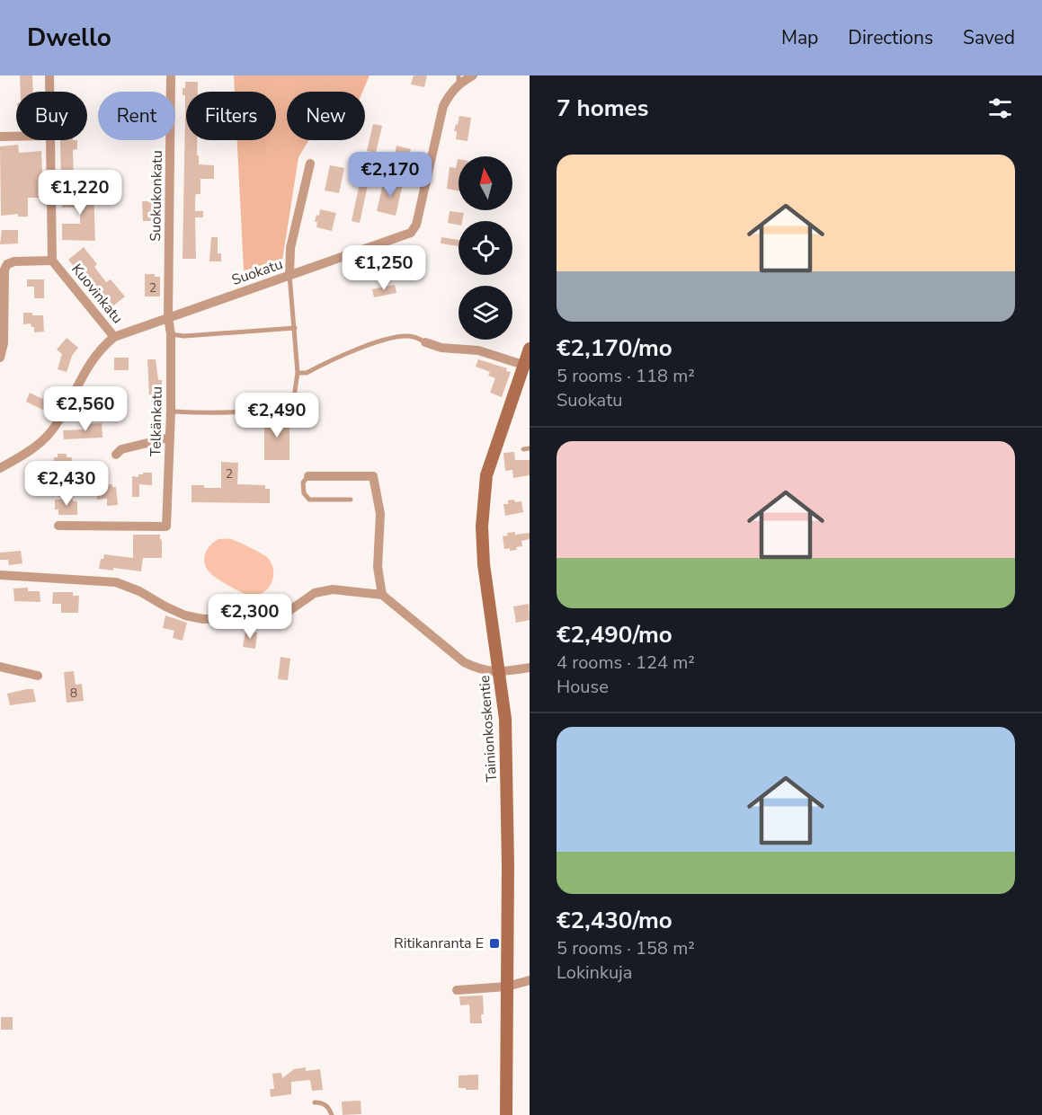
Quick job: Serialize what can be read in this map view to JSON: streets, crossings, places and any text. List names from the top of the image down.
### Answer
{
  "streets": {
    "street": [
      "Suokukonkatu",
      "Suokatu",
      "Kuovinkatu",
      "Telkänkatu",
      "Tainionkoskentie"
    ]
  },
  "crossings": [
    ["Suokukonkatu", "Suokatu"],
    ["Suokukonkatu", "Telkänkatu"],
    ["Suokatu", "Kuovinkatu"],
    ["Suokatu", "Telkänkatu"]
  ],
  "places": {
    "transit": ["Ritikanranta E"]
  },
  "house_numbers": ["2", "2", "8"],
  "north": "top",
  "page": {
    "header": "Dwello",
    "nav": ["Map", "Directions", "Saved"],
    "heading": "7 homes",
    "chip": [
      "Buy",
      "Rent",
      "Filters",
      "New"
    ],
    "list": [
      {
        "name": "€2,170/mo",
        "note": "5 rooms · 118 m² · Suokatu"
      },
      {
        "name": "€2,490/mo",
        "note": "4 rooms · 124 m² · House"
      },
      {
        "name": "€2,430/mo",
        "note": "5 rooms · 158 m² · Lokinkuja"
      }
    ],
    "price": [
      "€2,170",
      "€1,220",
      "€1,250",
      "€2,560",
      "€2,490",
      "€2,430",
      "€2,300"
    ]
  }
}
